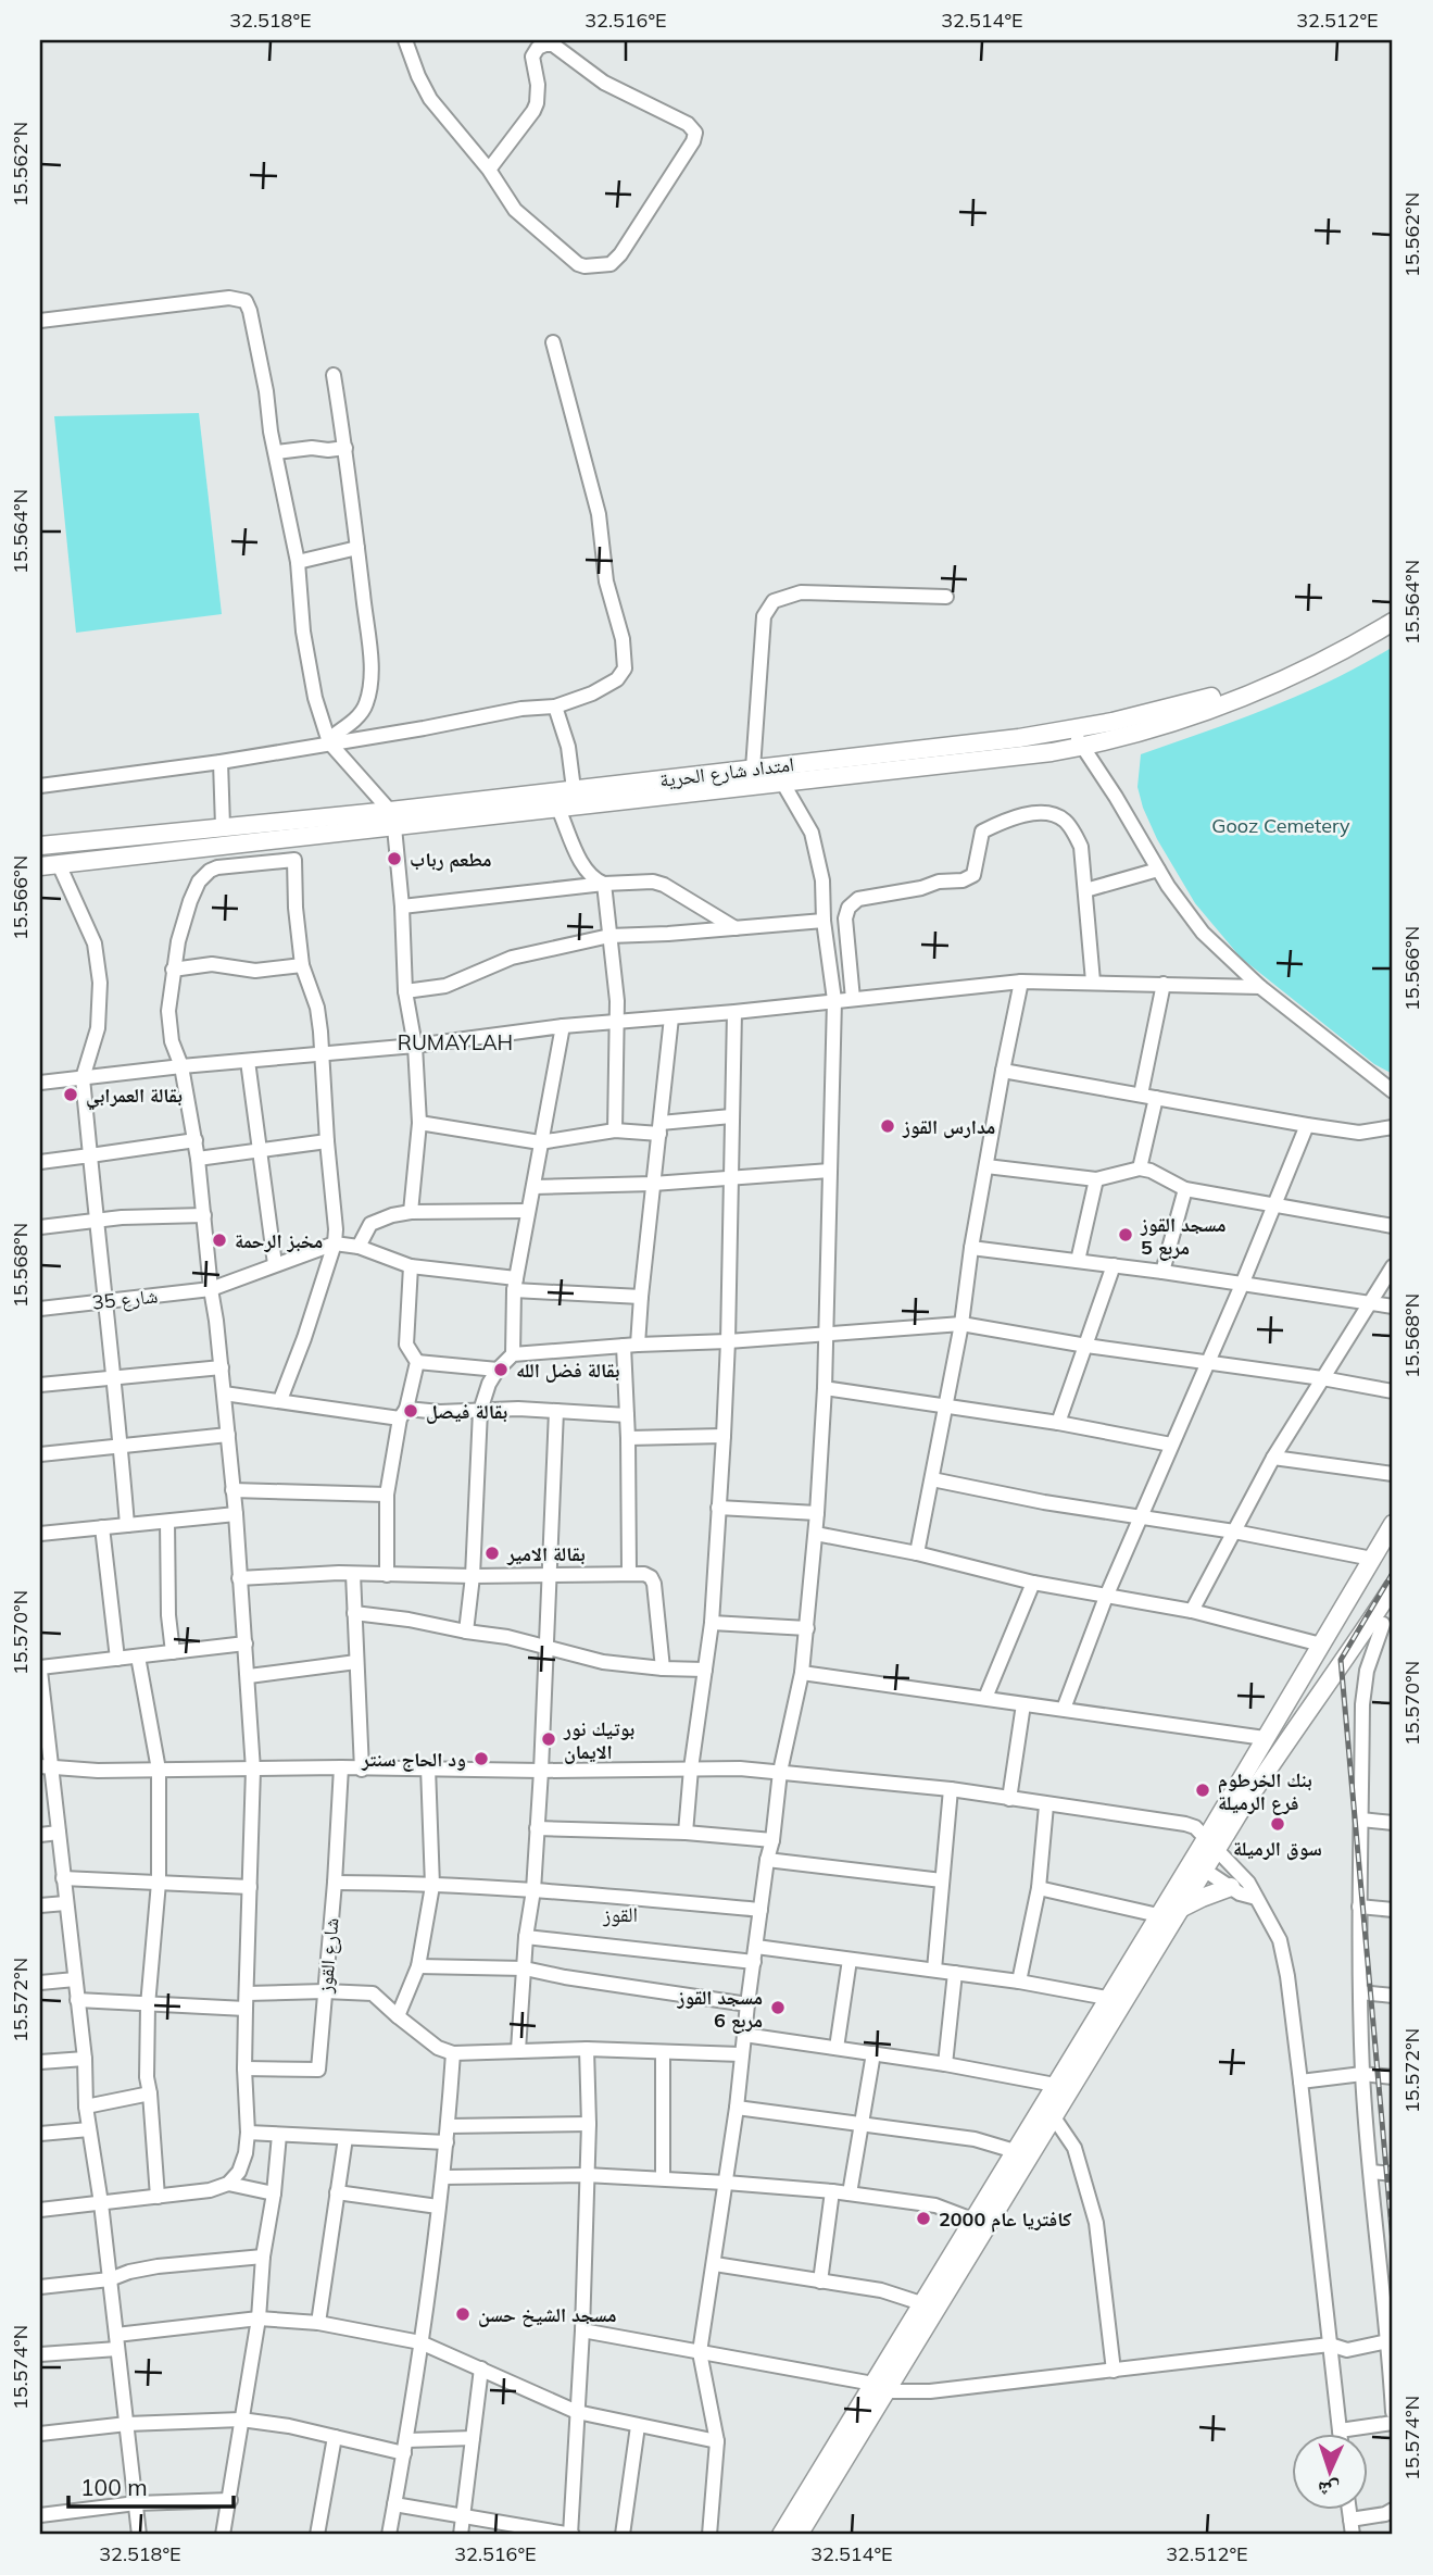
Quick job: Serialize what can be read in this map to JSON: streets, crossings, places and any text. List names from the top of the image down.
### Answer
{
  "streets": {
    "main road": ["امتداد شارع الحرية"],
    "street": ["شارع 35", "شارع القوز"]
  },
  "districts": ["RUMAYLAH", "القوز"],
  "parks": ["Gooz Cemetery"],
  "places": [
    "مطعم رباب",
    "بقالة العمرابي",
    "مدارس القوز",
    "مسجد القوز مربع 5",
    "مخبز الرحمة",
    "بقالة فضل الله",
    "بقالة فيصل",
    "بقالة الامير",
    "بوتيك نور الايمان",
    "ود الحاج سنتر",
    "بنك الخرطوم فرع الرميلة",
    "سوق الرميلة",
    "مسجد القوز مربع 6",
    "كافتريا عام 2000",
    "مسجد الشيخ حسن"
  ],
  "scale_bar": "100 m",
  "north": "bottom",
  "coordinates": [
    "32.518°E",
    "32.516°E",
    "32.514°E",
    "32.512°E",
    "15.562°N",
    "15.564°N",
    "15.566°N",
    "15.568°N",
    "15.570°N",
    "15.572°N",
    "15.574°N"
  ]
}
